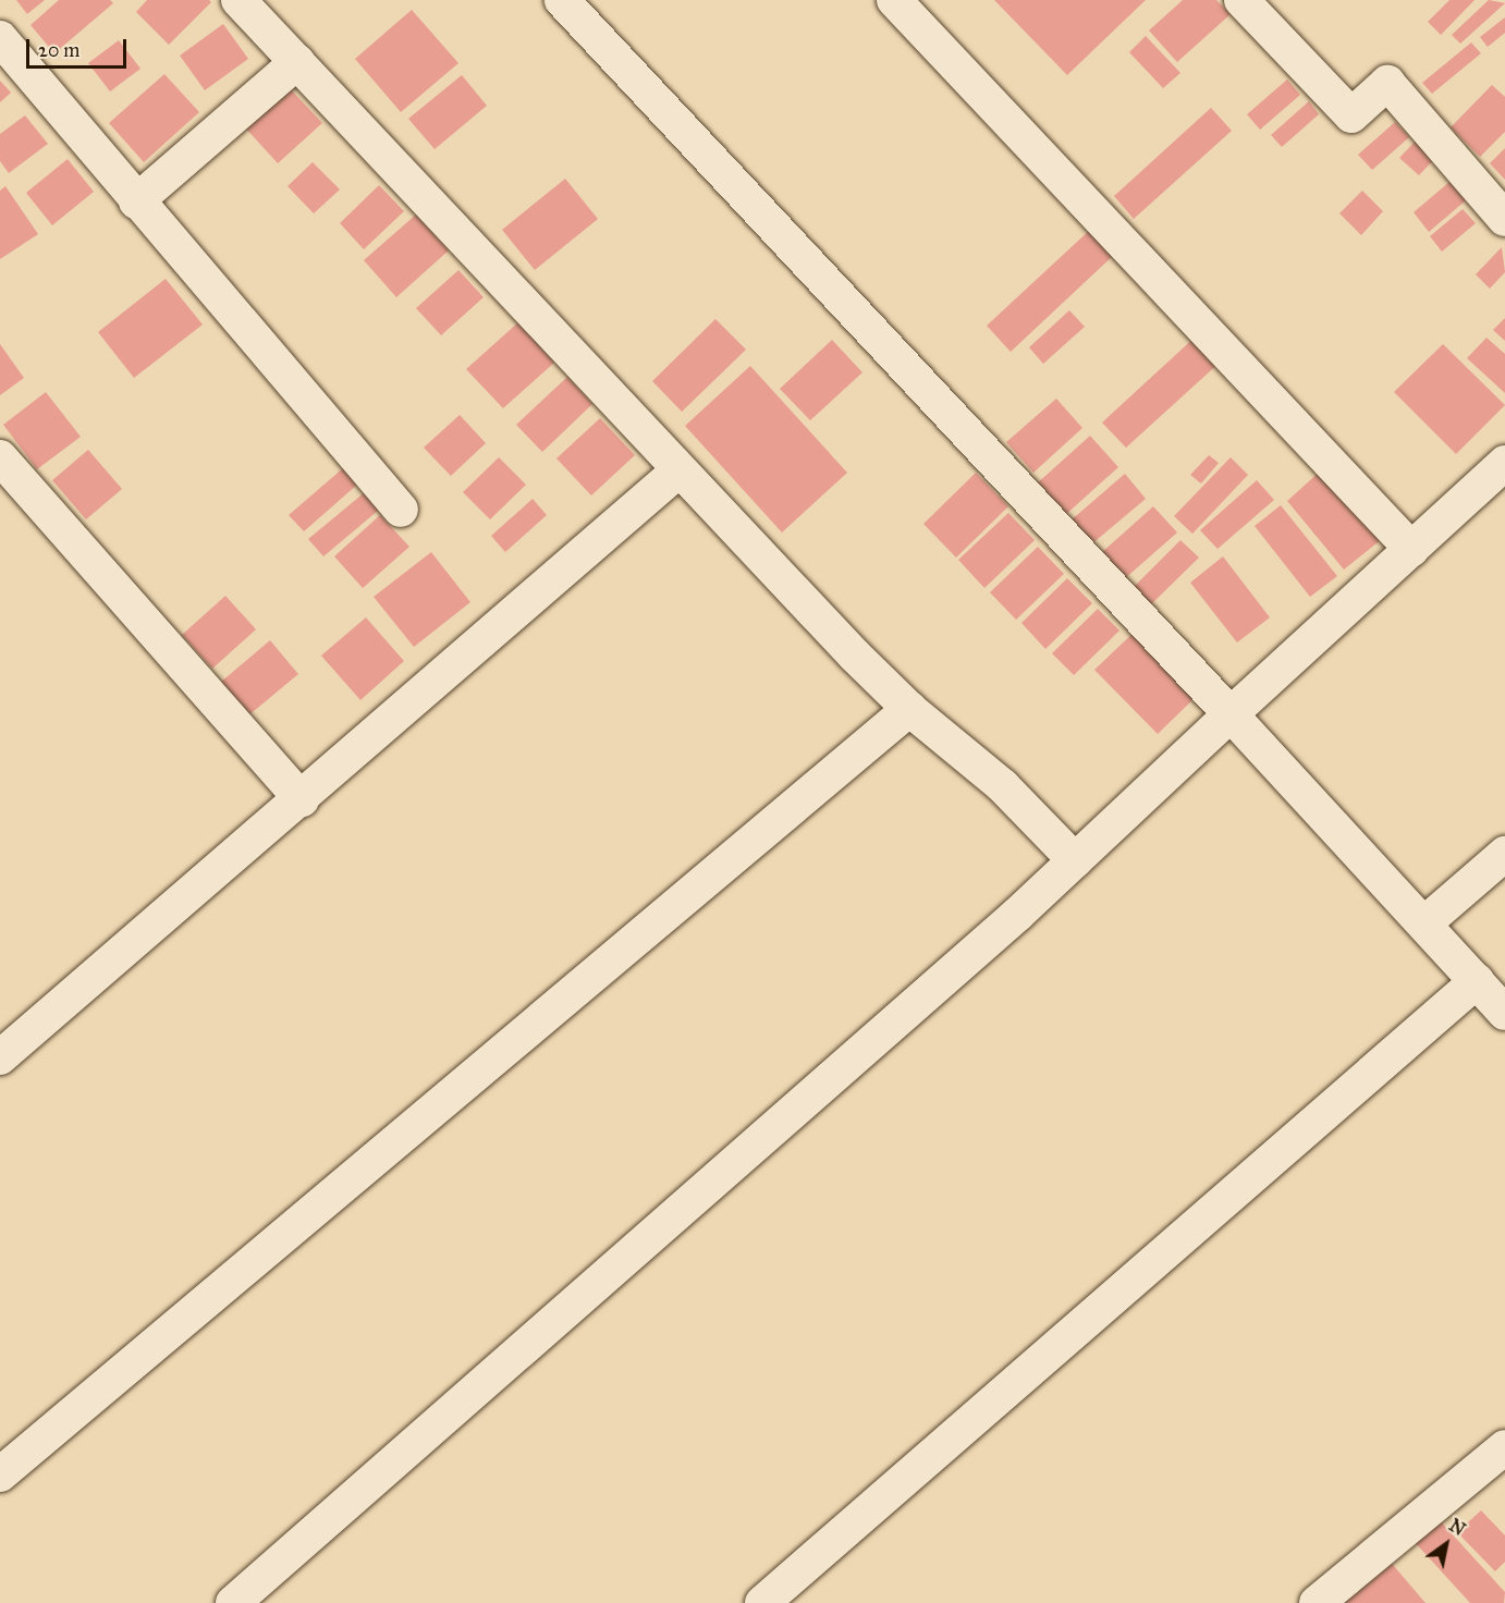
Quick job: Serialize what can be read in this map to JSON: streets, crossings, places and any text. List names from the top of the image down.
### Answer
{
  "scale_bar": "20 m",
  "north": "top right"
}
